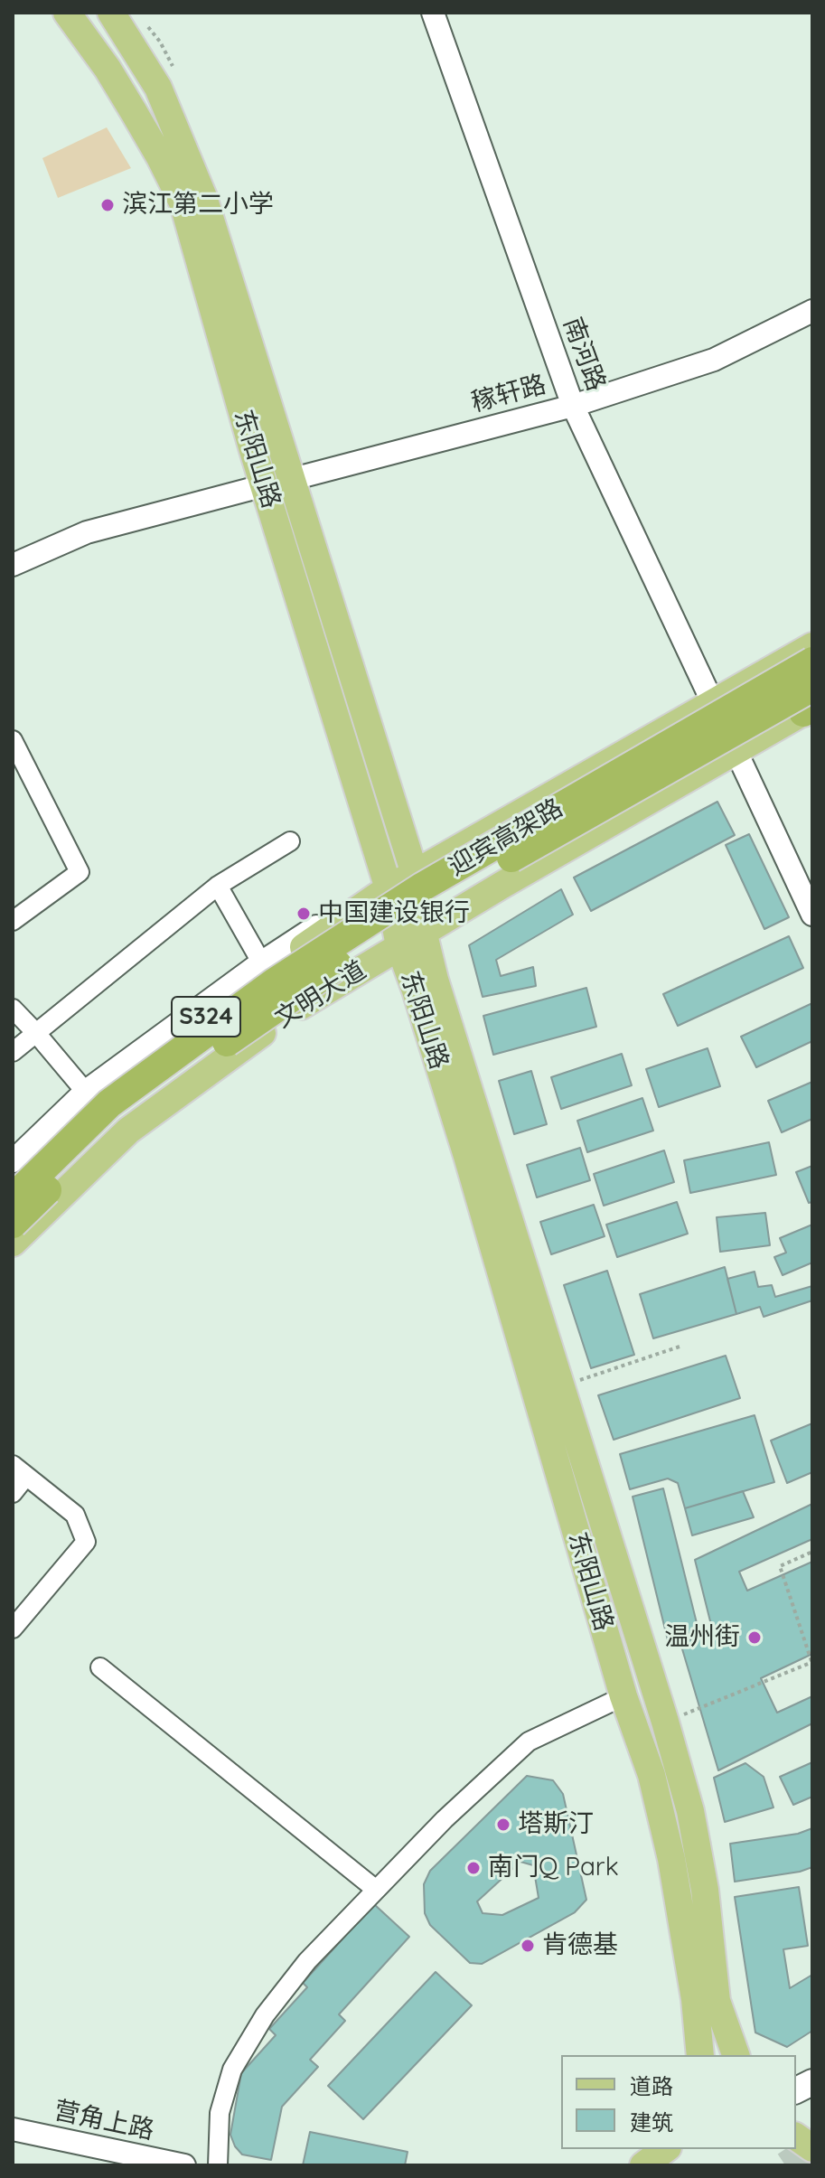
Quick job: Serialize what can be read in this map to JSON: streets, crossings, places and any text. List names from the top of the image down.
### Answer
{
  "streets": {
    "highway": ["迎宾高架路"],
    "main road": ["东阳山路", "文明大道", "S324"],
    "street": ["南河路", "稼轩路", "营角上路"]
  },
  "crossings": [
    ["南河路", "稼轩路"],
    ["南河路", "文明大道"],
    ["稼轩路", "东阳山路"],
    ["东阳山路", "文明大道"],
    ["迎宾高架路", "文明大道"]
  ],
  "places": [
    "滨江第二小学",
    "中国建设银行",
    "温州街",
    "塔斯汀",
    "南门Q Park",
    "肯德基"
  ],
  "legend": ["道路", "建筑"]
}
